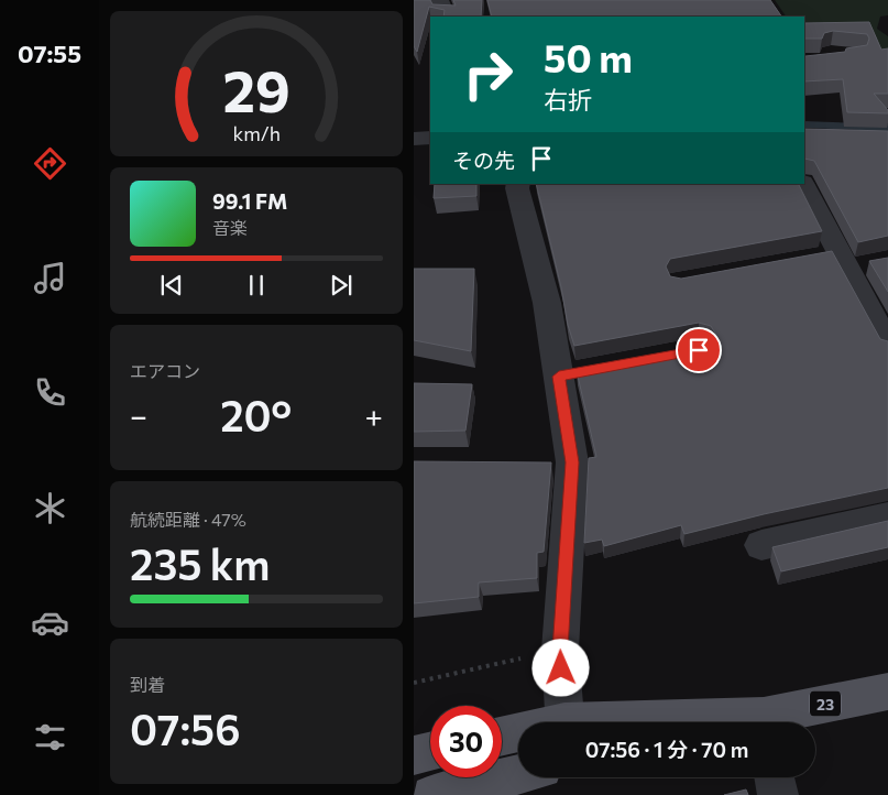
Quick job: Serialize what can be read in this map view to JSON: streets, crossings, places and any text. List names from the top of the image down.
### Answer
{
  "streets": {
    "main road": ["23"]
  },
  "page": {
    "tabs": "07:55",
    "turn": ["50 m", "右折"],
    "then": "その先",
    "song": ["99.1 FM", "音楽"],
    "tile": [
      "エアコン",
      ["航続距離 · 47%", "235 km"],
      ["到着", "07:56"]
    ],
    "heat": ["−", "20°", "+"],
    "limit": "30",
    "trip": "07:56 · 1 分 · 70 m",
    "gauge": ["29", "km/h"]
  }
}
